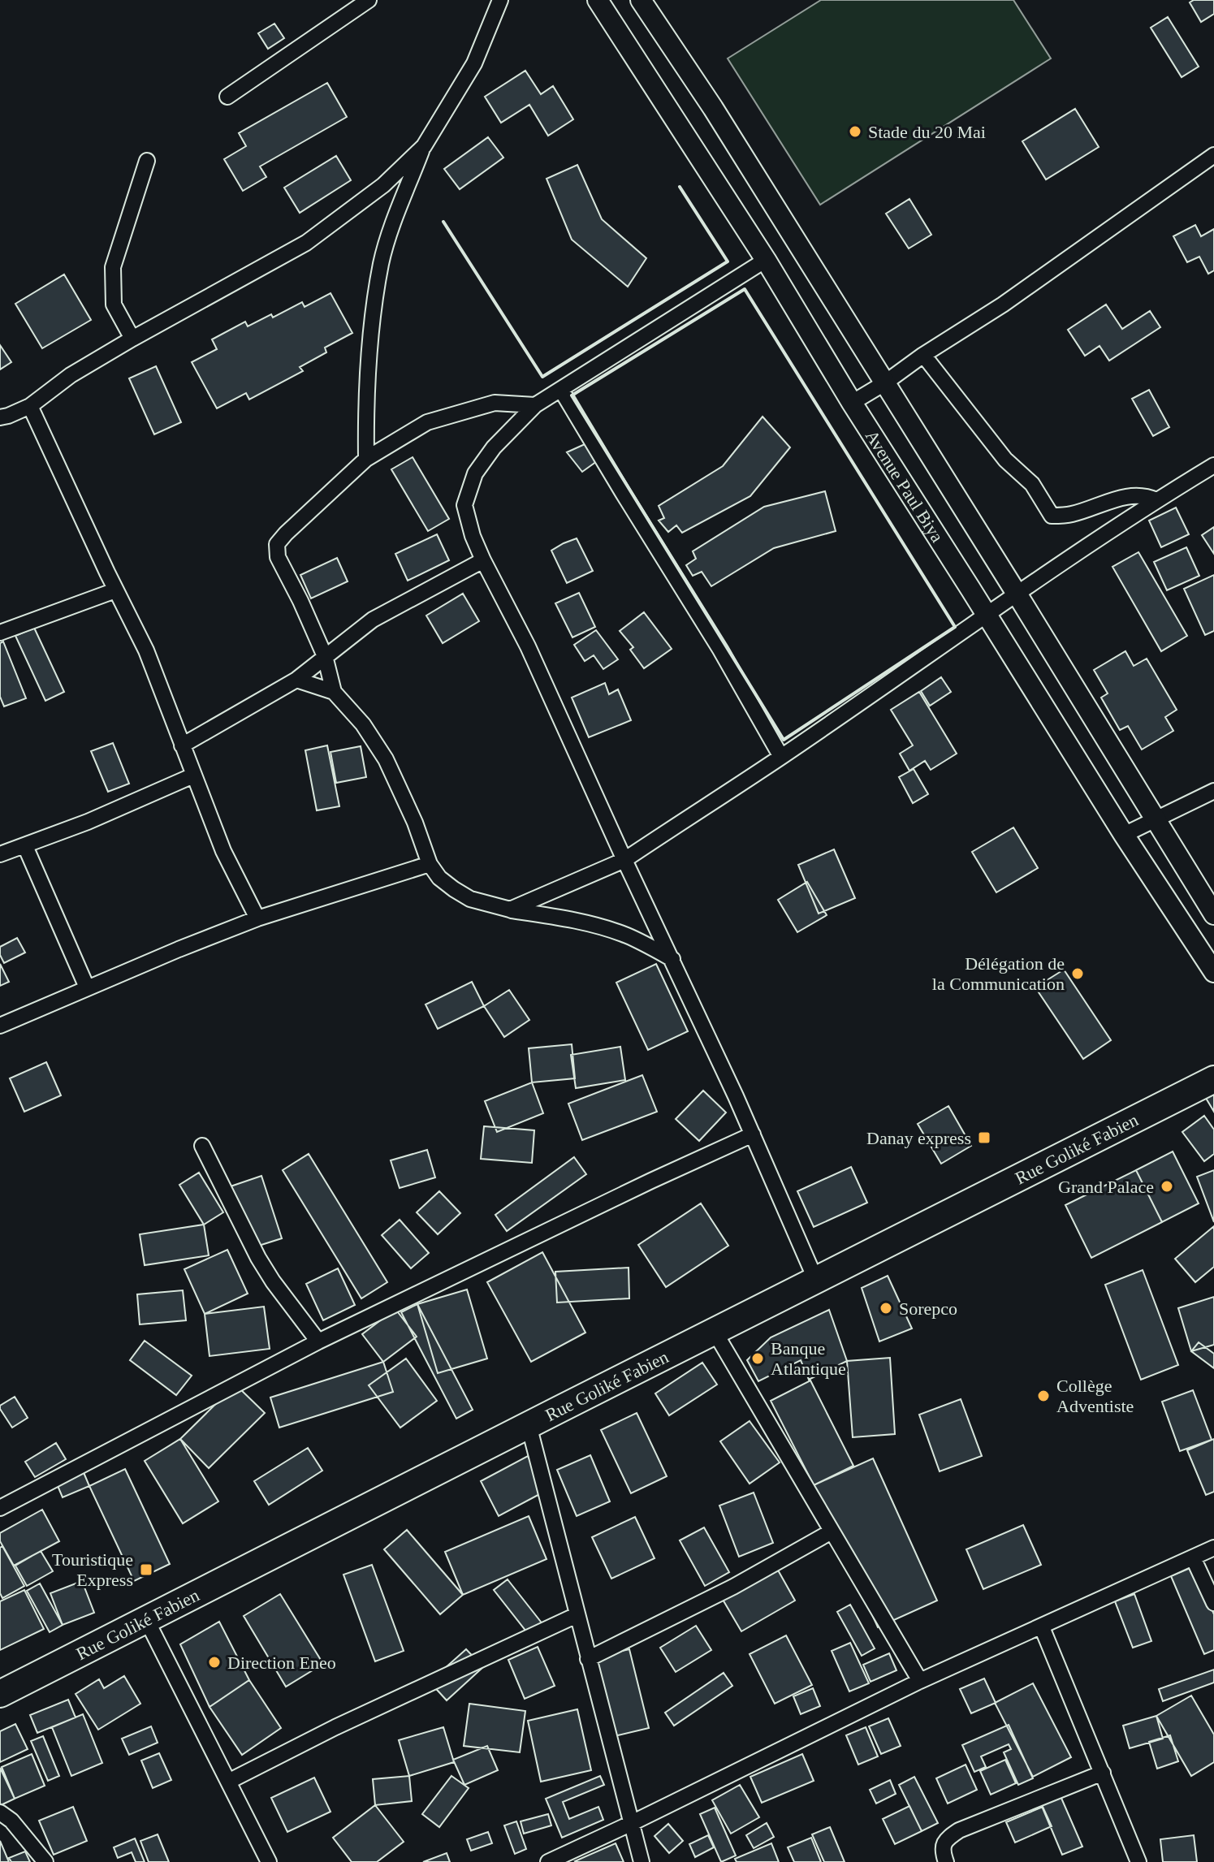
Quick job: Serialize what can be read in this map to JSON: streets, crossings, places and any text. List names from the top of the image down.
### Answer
{
  "streets": {
    "highway": ["Rue Goliké Fabien"],
    "street": ["Avenue Paul Biya"]
  },
  "places": {
    "other": [
      "Stade du 20 Mai",
      "Délégation de la Communication",
      "Grand Palace",
      "Sorepco",
      "Banque Atlantique",
      "Collège Adventiste",
      "Direction Eneo"
    ],
    "transit": ["Danay express", "Touristique Express"]
  }
}
